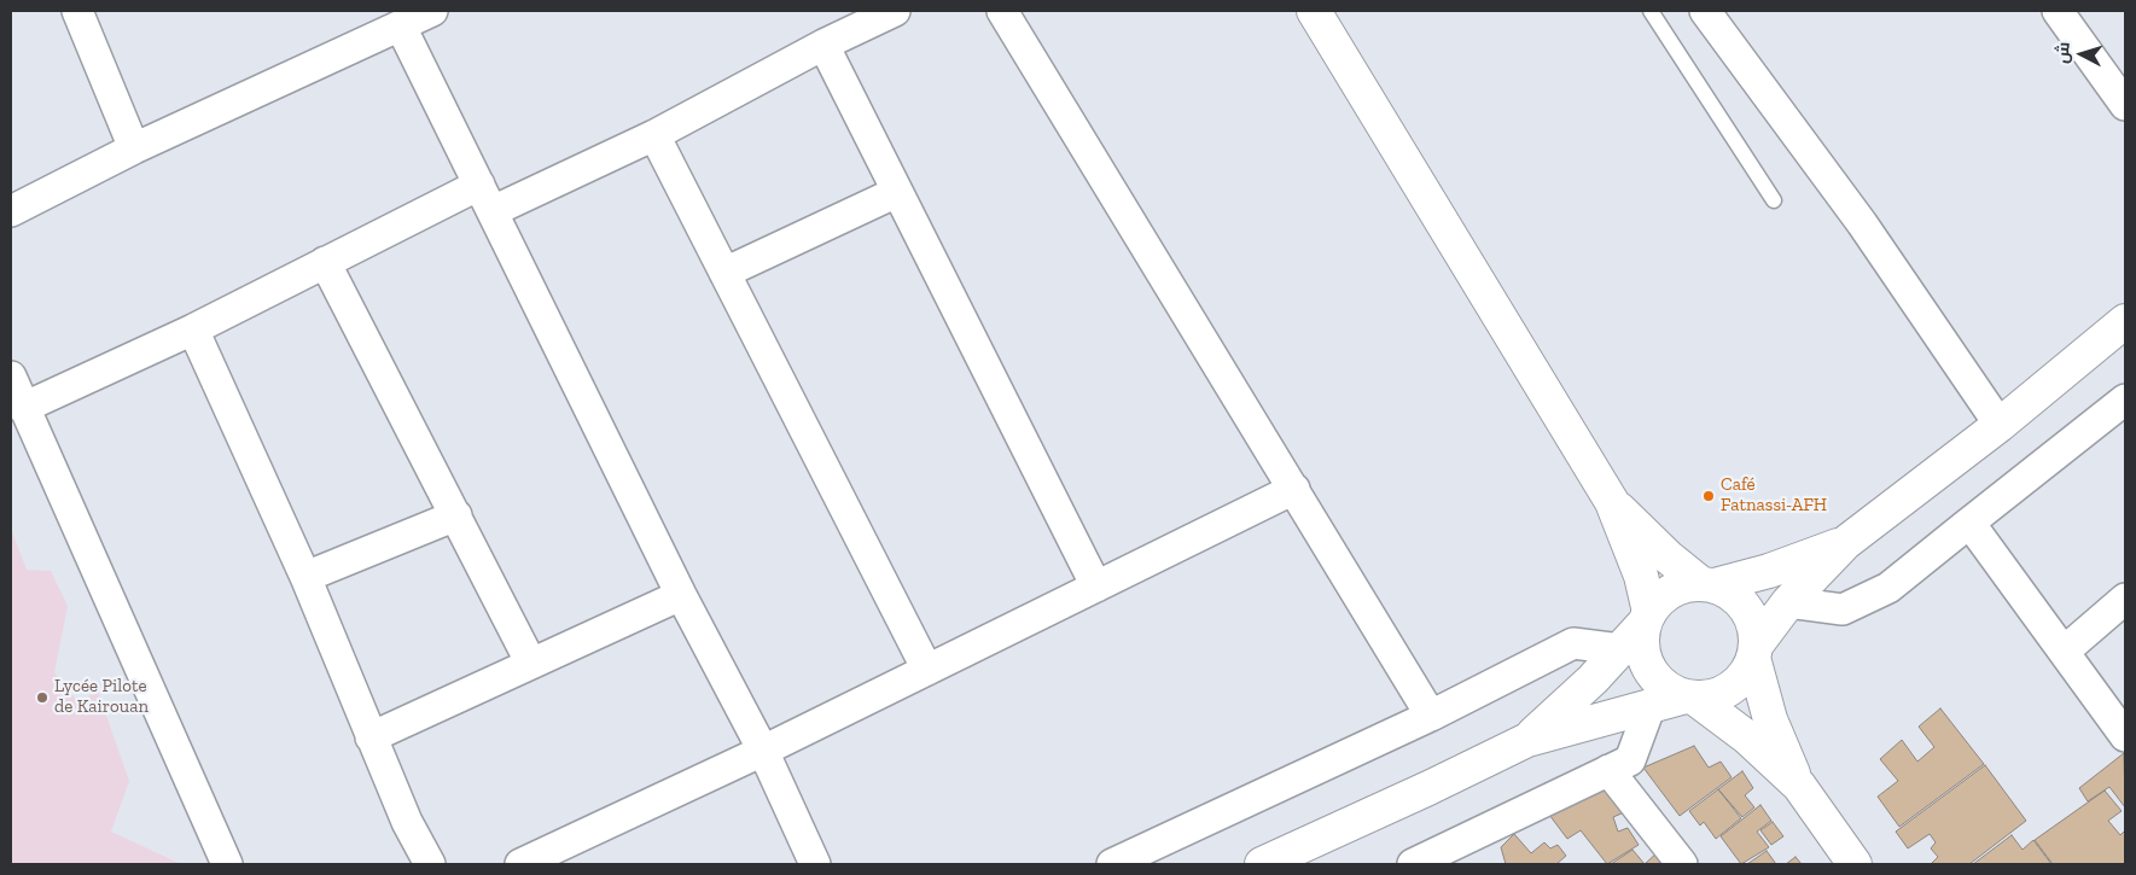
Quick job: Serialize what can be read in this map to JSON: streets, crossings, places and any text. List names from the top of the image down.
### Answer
{
  "places": ["Café Fatnassi-AFH", "Lycée Pilote de Kairouan"],
  "north": "left"
}
